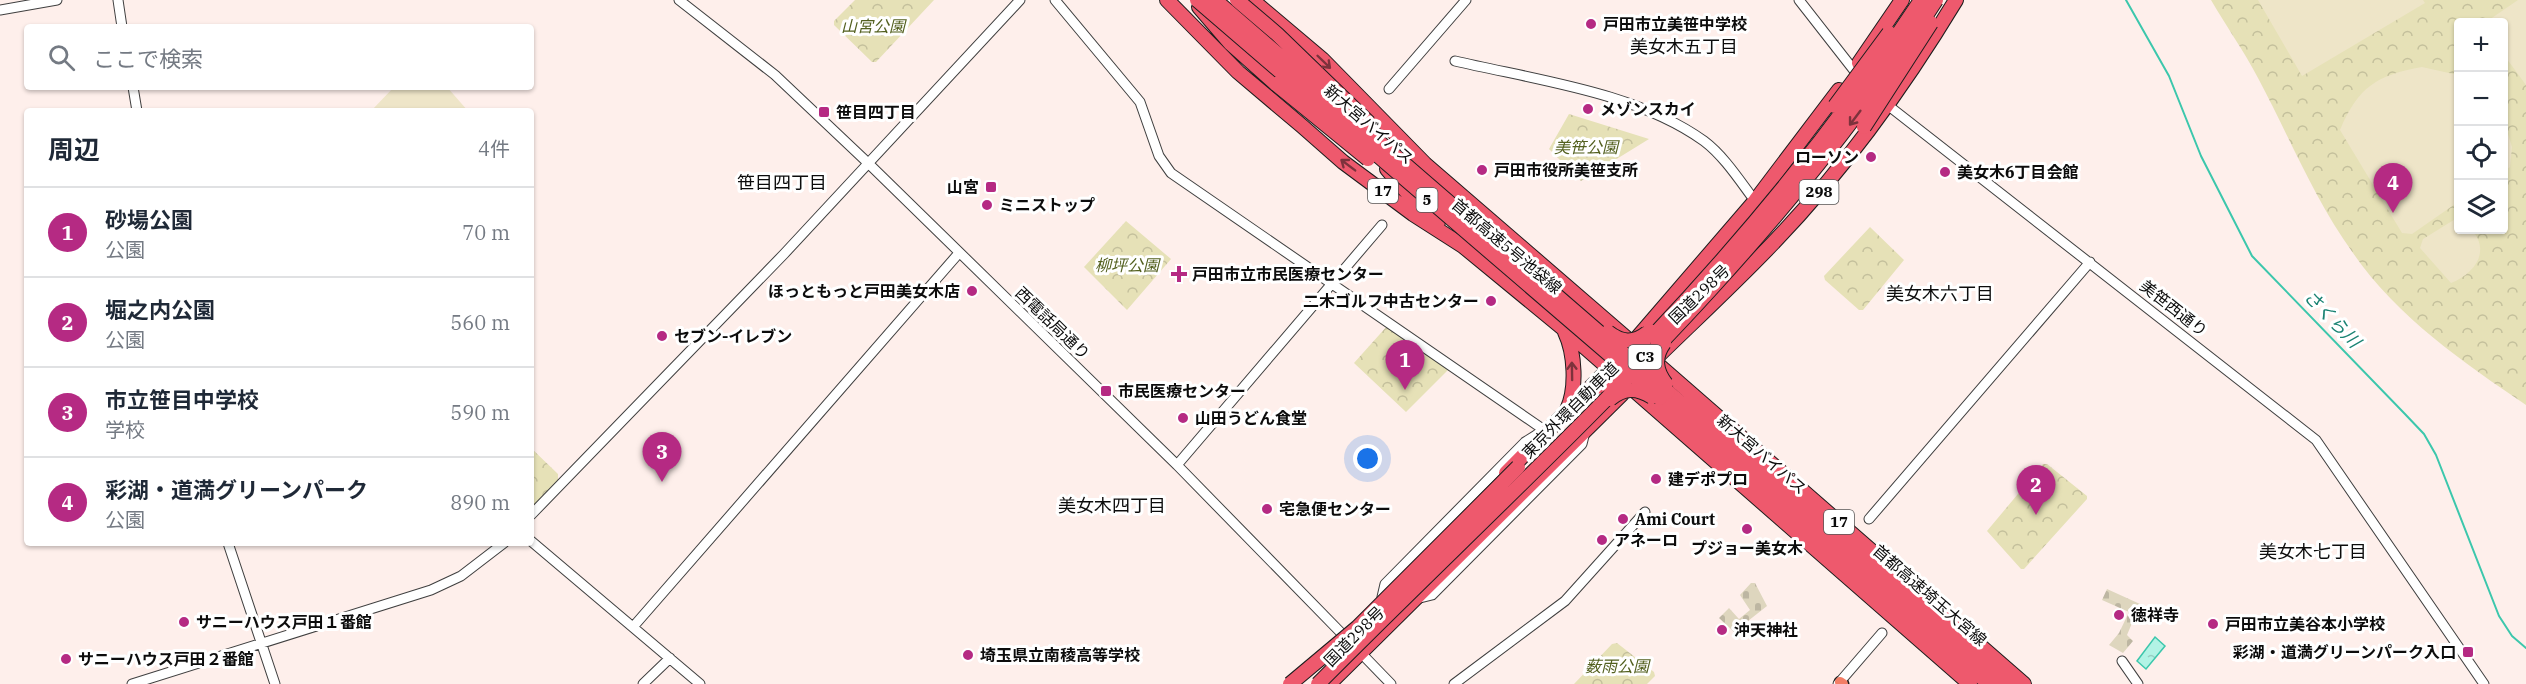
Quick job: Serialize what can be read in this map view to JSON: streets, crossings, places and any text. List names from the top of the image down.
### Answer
{
  "streets": {
    "highway": [
      "新大宮バイパス",
      "17",
      "298",
      "5",
      "首都高速5号池袋線",
      "国道298号",
      "C3",
      "東京外環自動車道",
      "首都高速埼玉大宮線"
    ],
    "street": ["美笹西通り", "西電話局通り"]
  },
  "crossings": [
    ["新大宮バイパス", "17"],
    ["新大宮バイパス", "首都高速5号池袋線"],
    ["新大宮バイパス", "首都高速埼玉大宮線"],
    ["17", "国道298号"],
    ["首都高速5号池袋線", "首都高速埼玉大宮線"],
    ["国道298号", "美笹西通り"],
    ["国道298号", "西電話局通り"]
  ],
  "districts": [
    "美女木五丁目",
    "笹目四丁目",
    "美女木六丁目",
    "美女木四丁目",
    "美女木七丁目"
  ],
  "water": ["さくら川"],
  "parks": [
    "山宮公園",
    "美笹公園",
    "柳坪公園",
    "薮雨公園"
  ],
  "places": {
    "other": [
      "戸田市立美笹中学校",
      "メゾンスカイ",
      "ローソン",
      "戸田市役所美笹支所",
      "美女木6丁目会館",
      "ミニストップ",
      "ほっともっと戸田美女木店",
      "二木ゴルフ中古センター",
      "セブン-イレブン",
      "山田うどん食堂",
      "建デポプロ",
      "宅急便センター",
      "Ami Court",
      "プジョー美女木",
      "アネーロ",
      "徳祥寺",
      "サニーハウス戸田１番館",
      "戸田市立美谷本小学校",
      "沖天神社",
      "埼玉県立南稜高等学校",
      "サニーハウス戸田２番館"
    ],
    "transit": [
      "笹目四丁目",
      "山宮",
      "市民医療センター",
      "彩湖・道満グリーンパーク入口"
    ],
    "health": ["戸田市立市民医療センター"]
  },
  "page": {
    "map_buttons": ["+", "−"],
    "search": "ここで検索",
    "heading": ["周辺", "4件"],
    "pins": [
      "4",
      "1",
      "3",
      "2"
    ],
    "list": [
      {
        "mark": "1",
        "name": "砂場公園",
        "note": "公園",
        "value": "70 m"
      },
      {
        "mark": "2",
        "name": "堀之内公園",
        "note": "公園",
        "value": "560 m"
      },
      {
        "mark": "3",
        "name": "市立笹目中学校",
        "note": "学校",
        "value": "590 m"
      },
      {
        "mark": "4",
        "name": "彩湖・道満グリーンパーク",
        "note": "公園",
        "value": "890 m"
      }
    ]
  }
}
